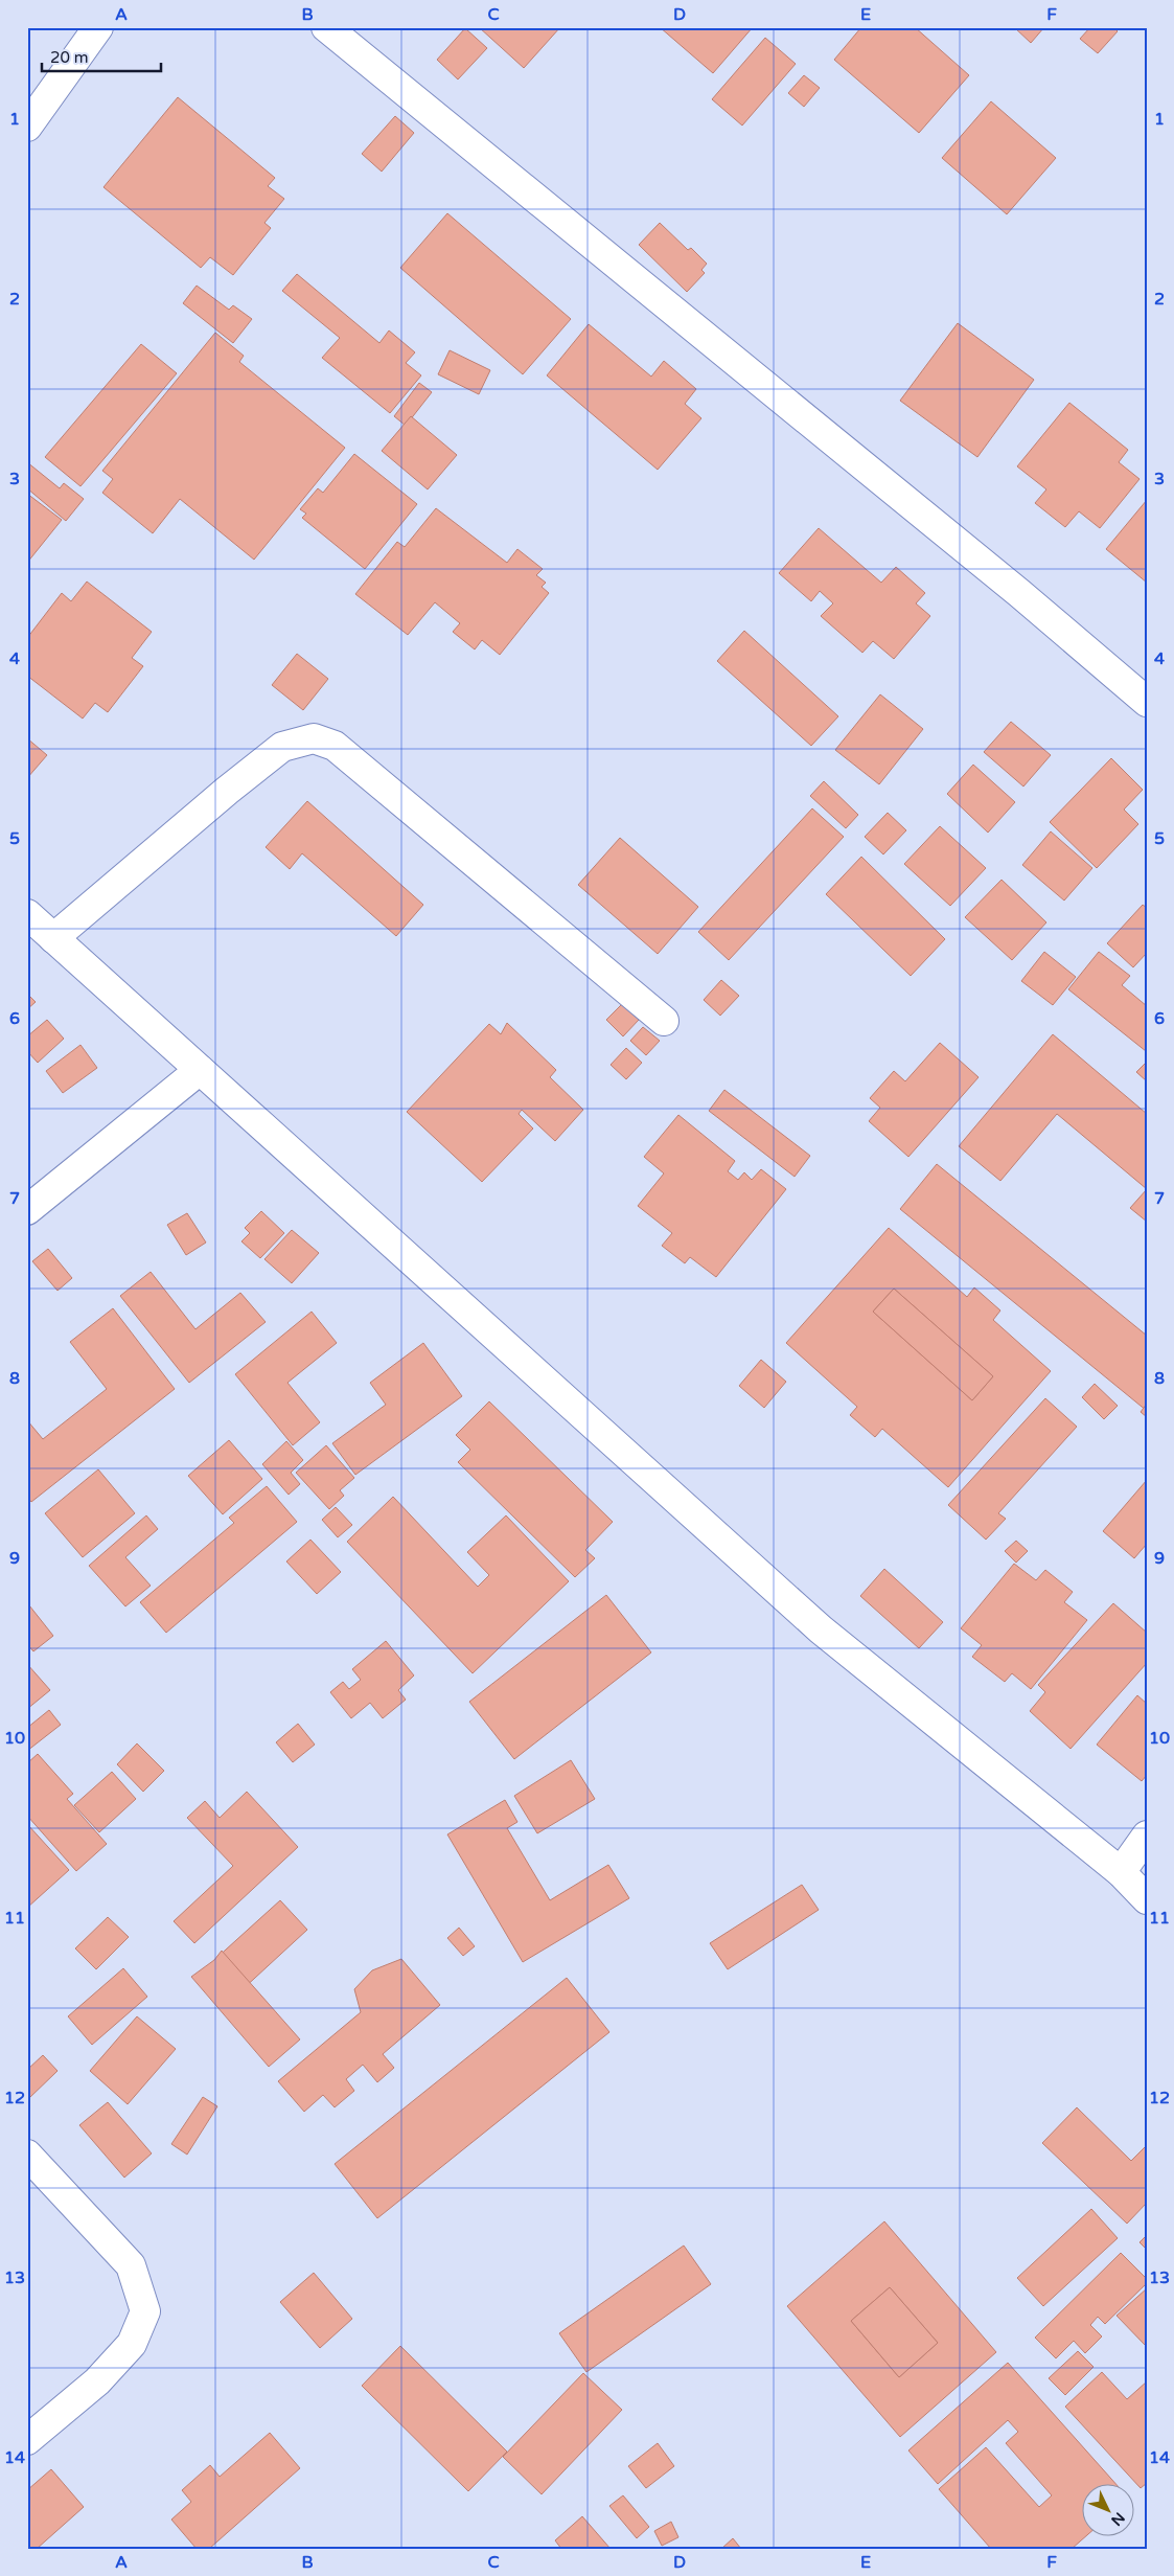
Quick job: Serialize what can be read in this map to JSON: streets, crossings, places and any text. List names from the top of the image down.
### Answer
{
  "scale_bar": "20 m",
  "north": "bottom right",
  "grid": {
    "columns": [
      "A",
      "B",
      "C",
      "D",
      "E",
      "F"
    ],
    "rows": [
      "1",
      "2",
      "3",
      "4",
      "5",
      "6",
      "7",
      "8",
      "9",
      "10",
      "11",
      "12",
      "13",
      "14"
    ]
  }
}
